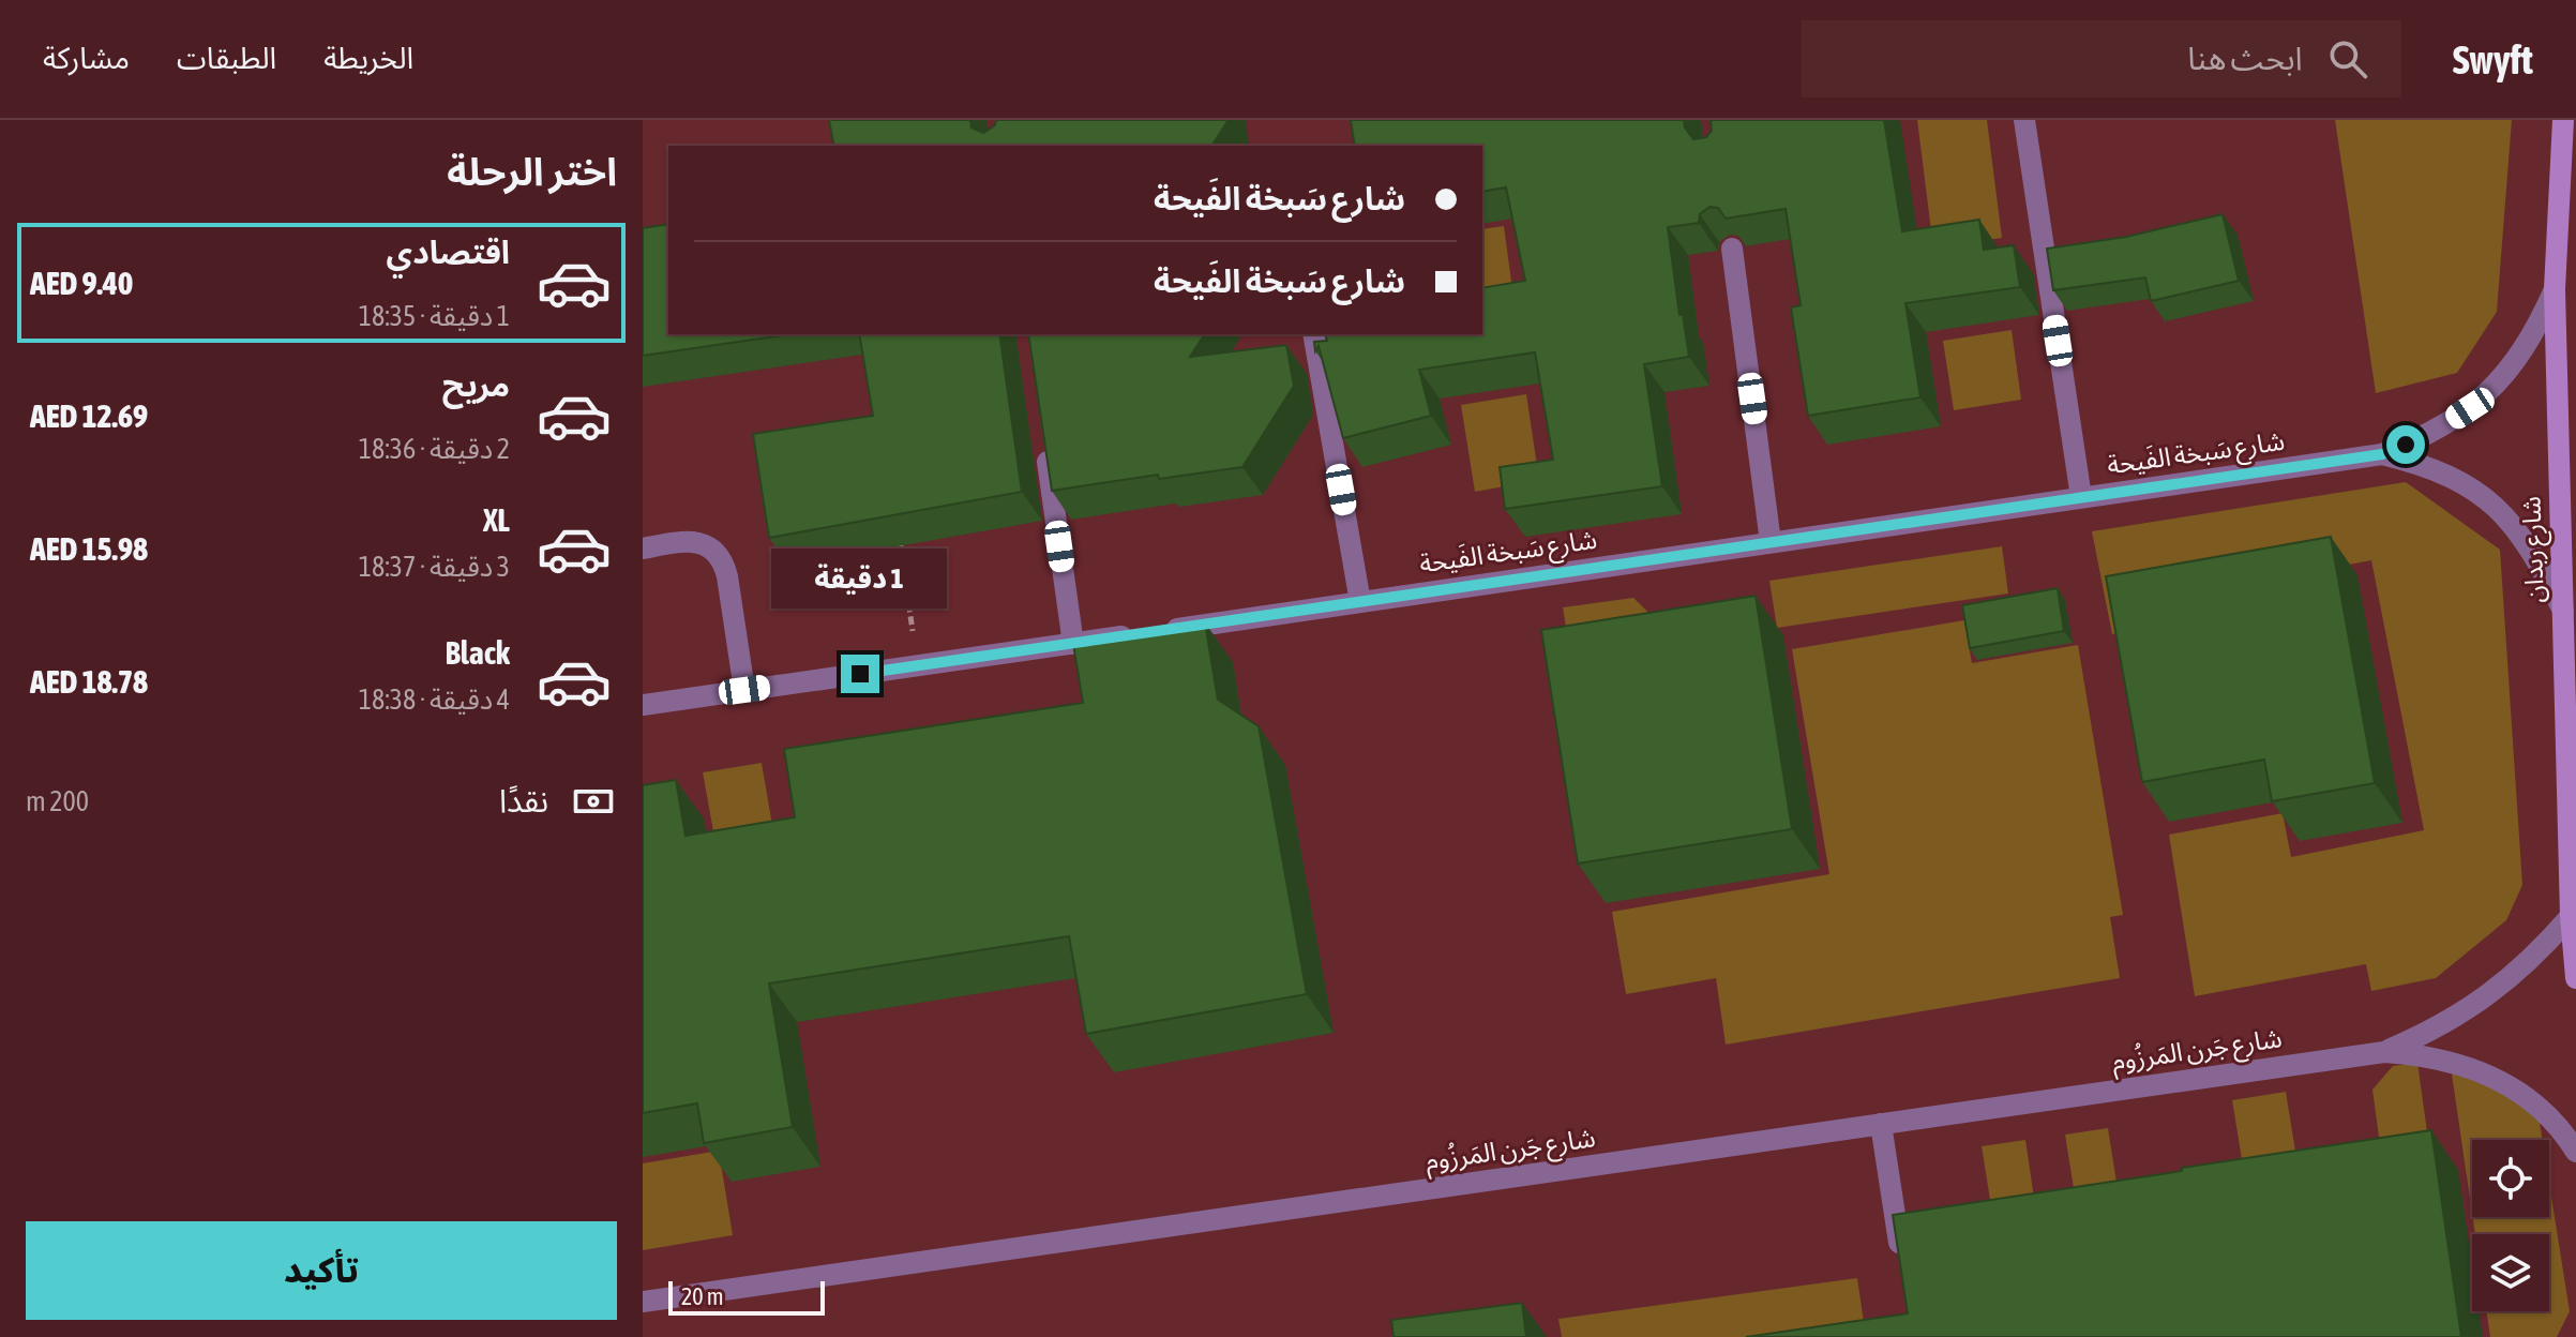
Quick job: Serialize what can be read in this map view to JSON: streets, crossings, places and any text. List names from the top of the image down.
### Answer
{
  "streets": {
    "main road": ["شارع ربدان"],
    "street": ["شارع سَبخة الفَيحة", "شارع جَرن المَرزُوم"]
  },
  "crossings": [
    ["شارع سَبخة الفَيحة", "شارع ربدان"],
    ["شارع ربدان", "شارع جَرن المَرزُوم"]
  ],
  "scale_bar": "20 m",
  "page": {
    "header": "Swyft",
    "search": "ابحث هنا",
    "nav": ["الخريطة", "الطبقات", "مشاركة"],
    "heading": "اختر الرحلة",
    "banner": ["شارع سَبخة الفَيحة", "شارع سَبخة الفَيحة"],
    "list": [
      {
        "name": "اقتصادي",
        "note": "1 دقيقة · 18:35",
        "value": "AED 9.40"
      },
      {
        "name": "مريح",
        "note": "2 دقيقة · 18:36",
        "value": "AED 12.69"
      },
      {
        "name": "XL",
        "note": "3 دقيقة · 18:37",
        "value": "AED 15.98"
      },
      {
        "name": "Black",
        "note": "4 دقيقة · 18:38",
        "value": "AED 18.78"
      }
    ],
    "bubble": "1 دقيقة",
    "pay": ["نقدًا", "200 m"],
    "buttons": "تأكيد",
    "scale": "20 m"
  }
}
